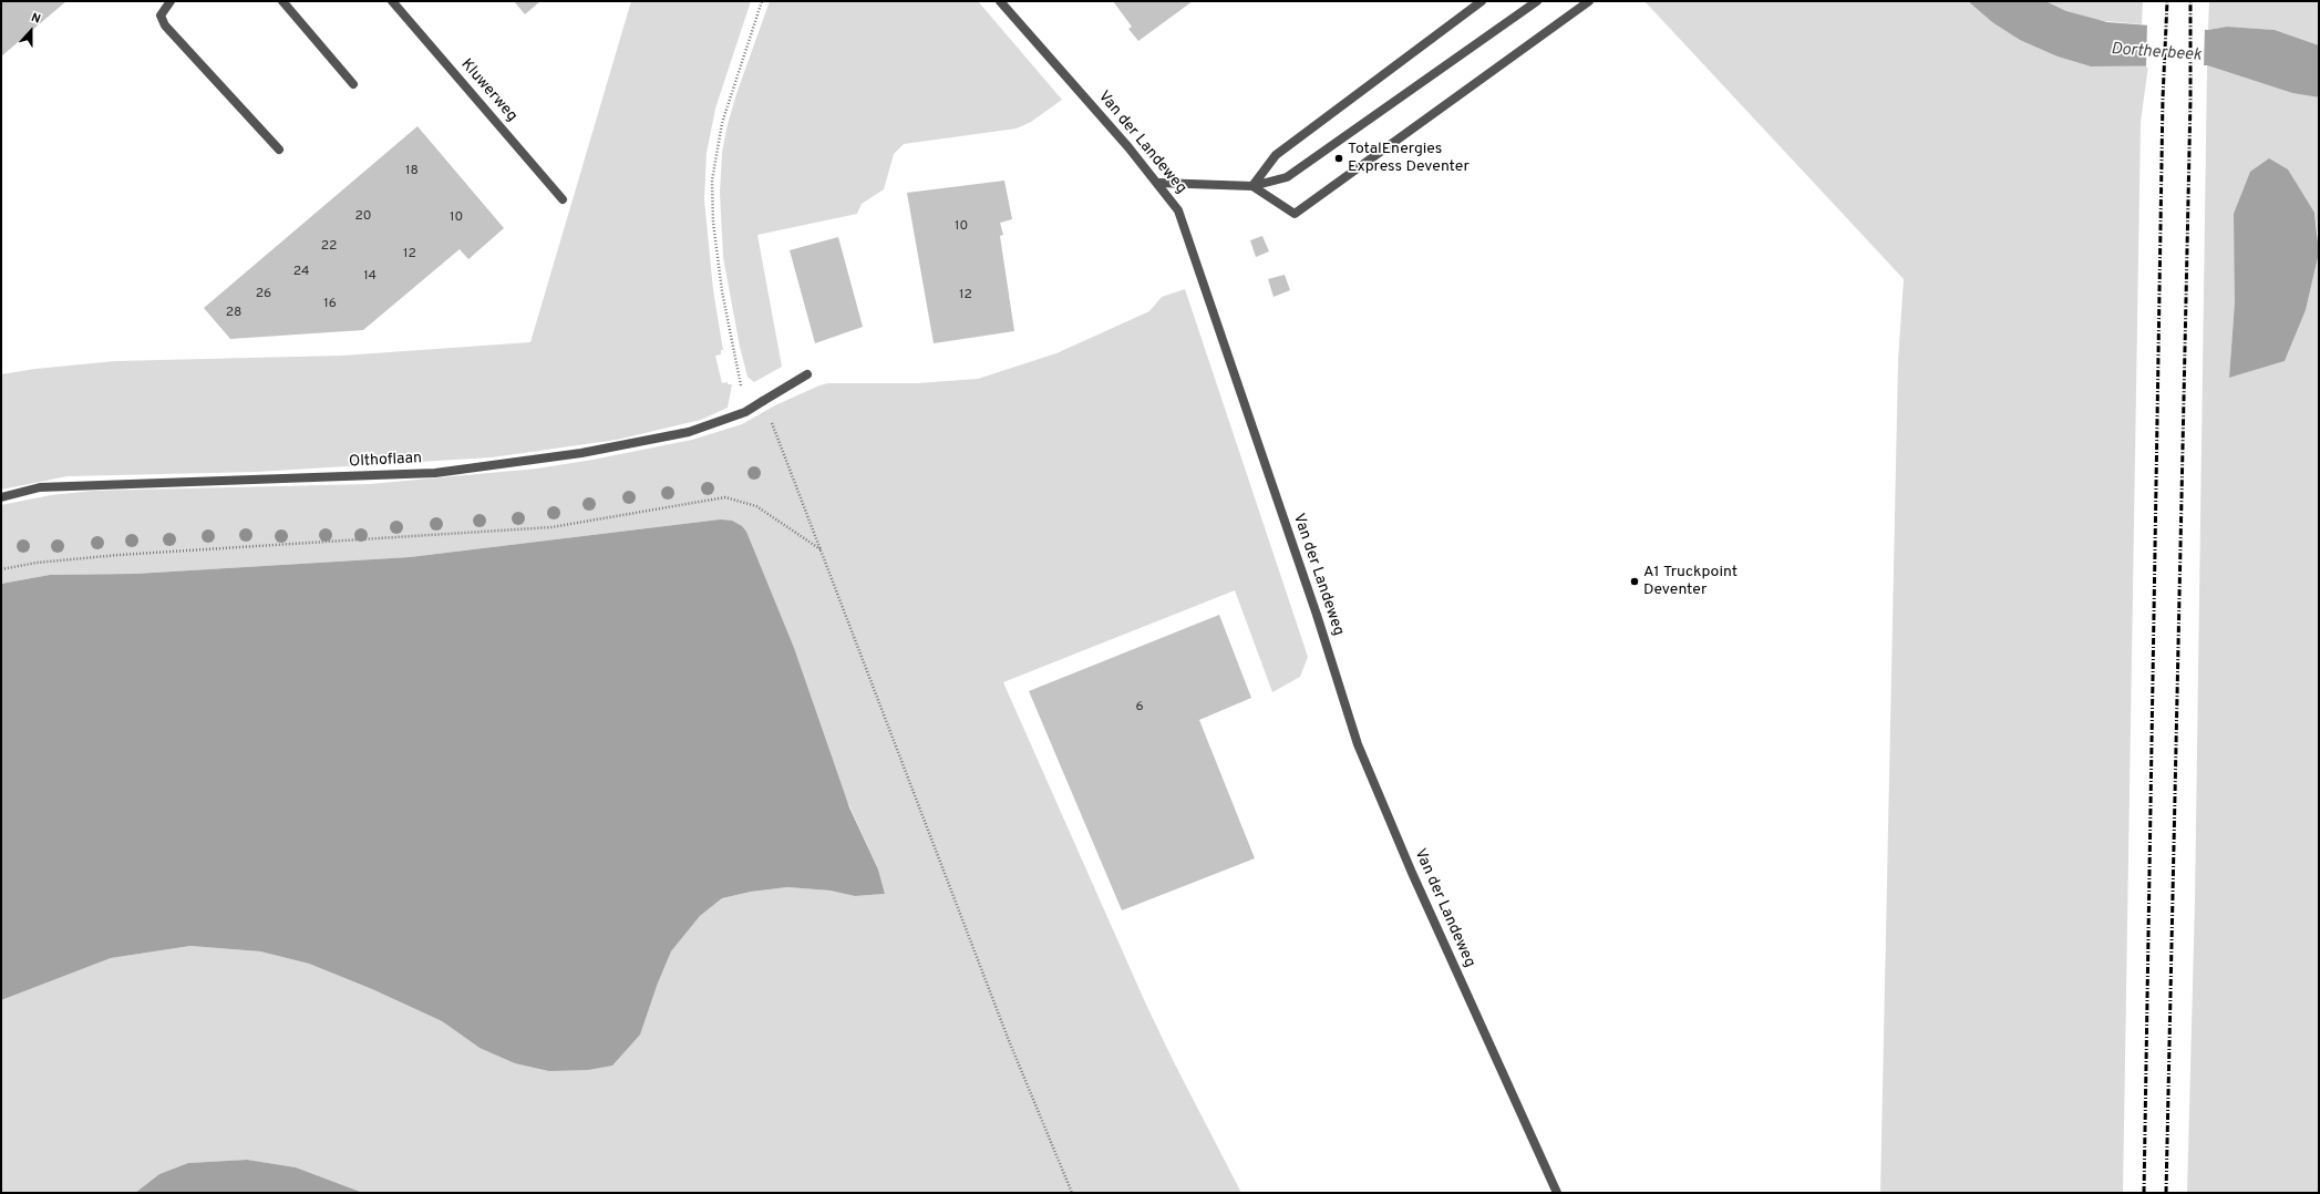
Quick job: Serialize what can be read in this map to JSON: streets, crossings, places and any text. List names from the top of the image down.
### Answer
{
  "streets": {
    "street": ["Kluwerweg", "Van der Landeweg", "Olthoflaan"]
  },
  "water": ["Dortherbeek"],
  "places": ["TotalEnergies Express Deventer", "A1 Truckpoint Deventer"],
  "house_numbers": [
    "18",
    "20",
    "10",
    "10",
    "22",
    "12",
    "24",
    "14",
    "26",
    "12",
    "16",
    "28",
    "6"
  ],
  "north": "top"
}
